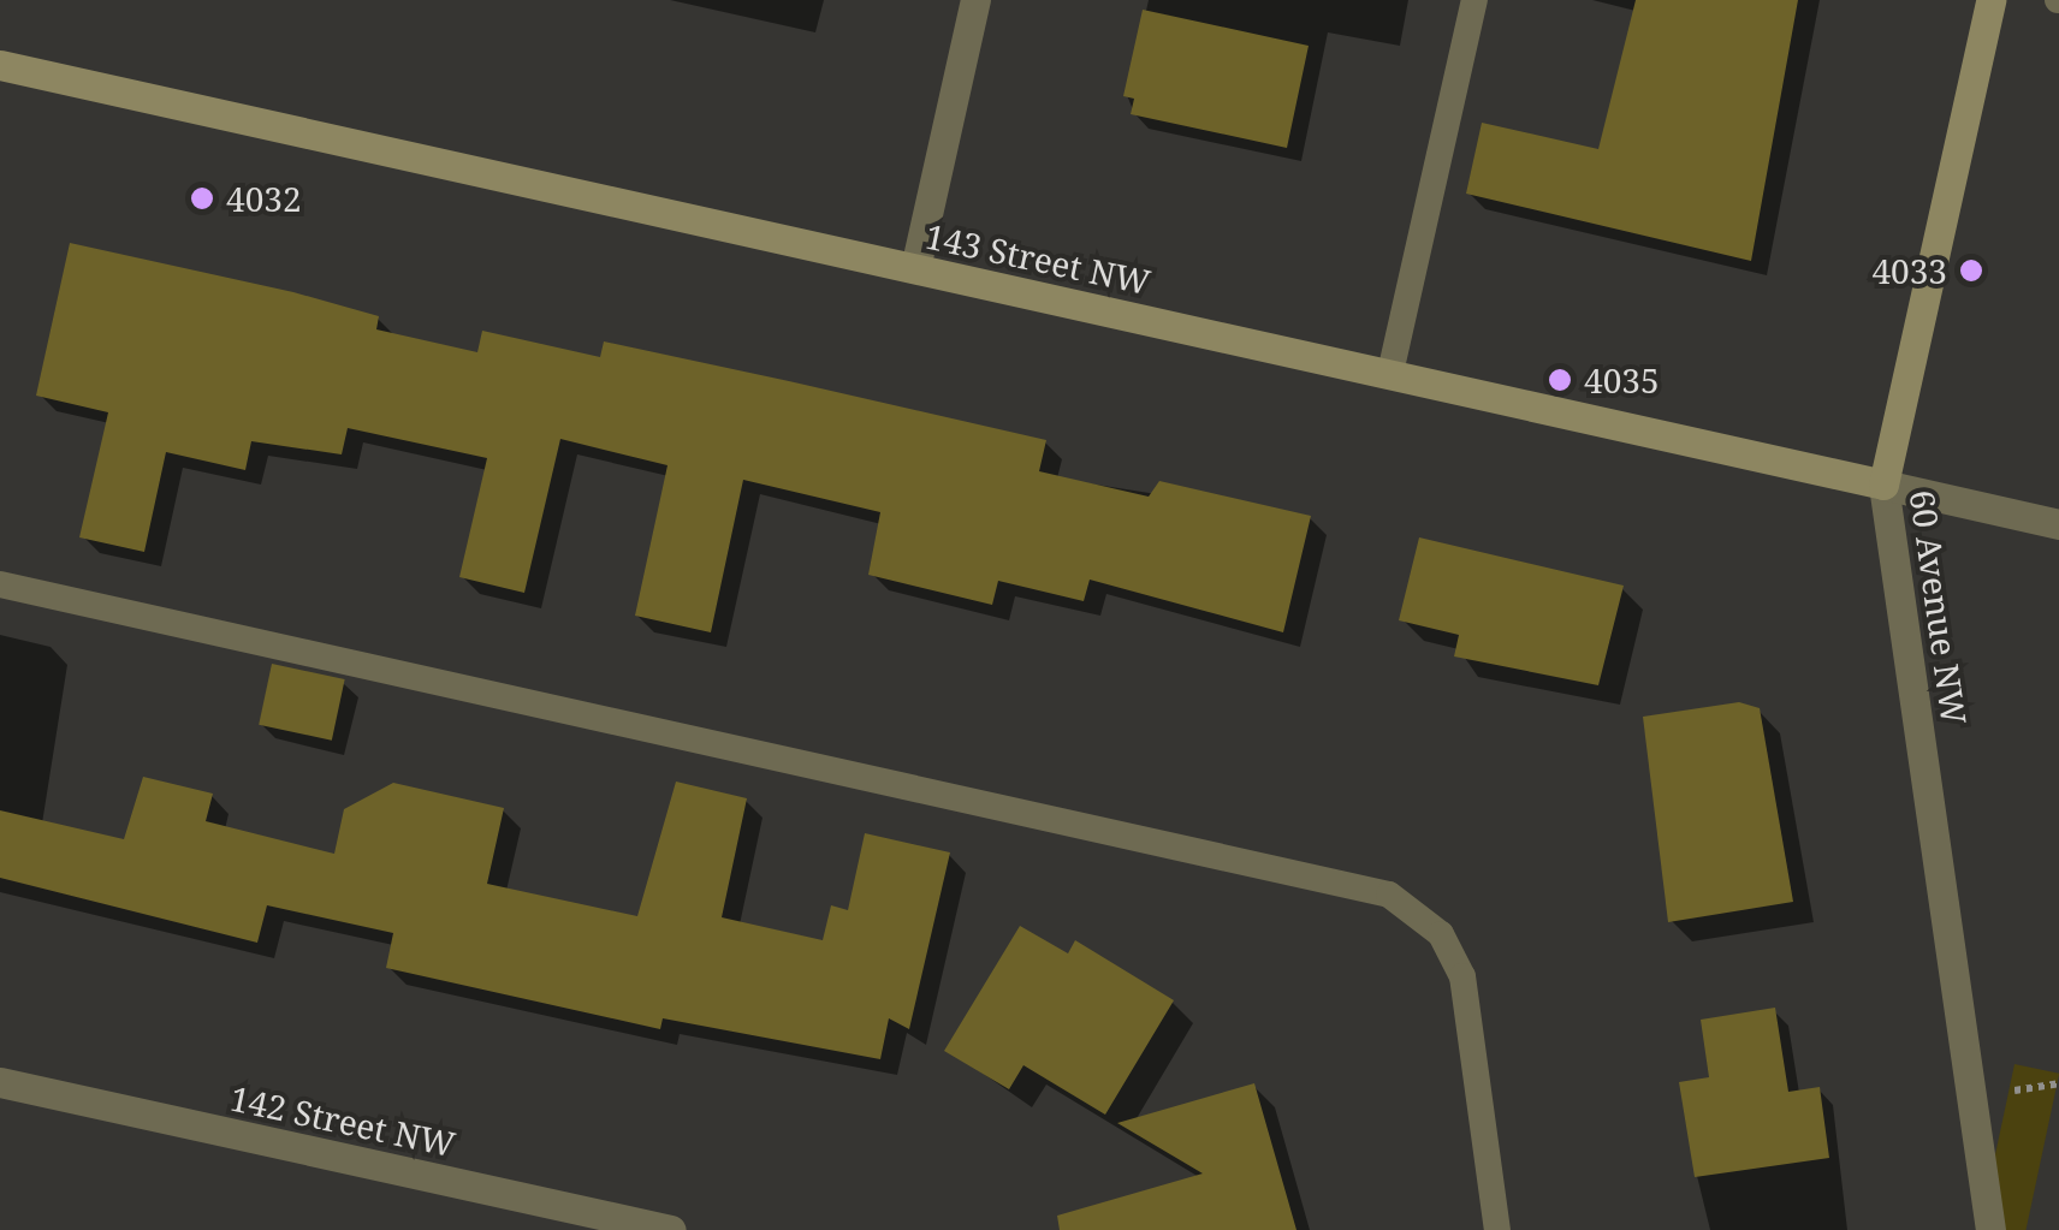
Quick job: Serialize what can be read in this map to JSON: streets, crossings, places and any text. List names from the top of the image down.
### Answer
{
  "streets": {
    "street": ["143 Street NW", "60 Avenue NW", "142 Street NW"]
  },
  "crossings": [
    ["143 Street NW", "60 Avenue NW"]
  ],
  "places": ["4032", "4033", "4035"]
}
